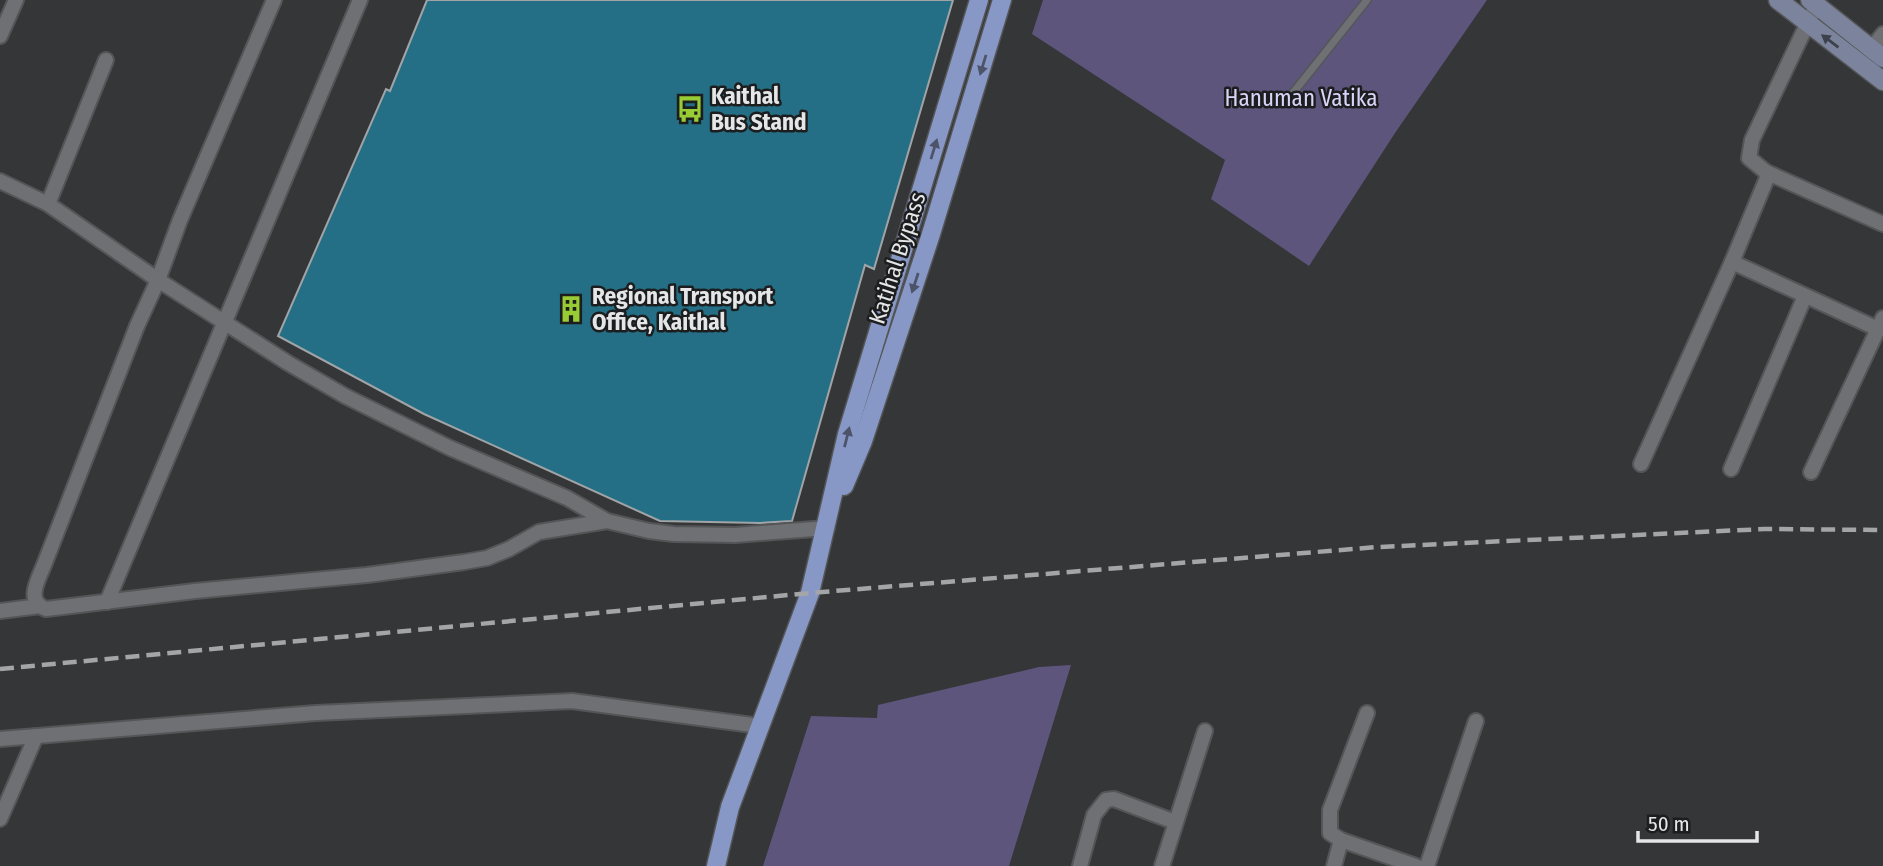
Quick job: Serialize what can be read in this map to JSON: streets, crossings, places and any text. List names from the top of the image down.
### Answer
{
  "streets": {
    "main road": ["Katihal Bypass"]
  },
  "parks": ["Hanuman Vatika"],
  "places": {
    "bus stop": ["Kaithal Bus Stand"],
    "building": ["Regional Transport Office, Kaithal"]
  },
  "scale_bar": "50 m"
}
